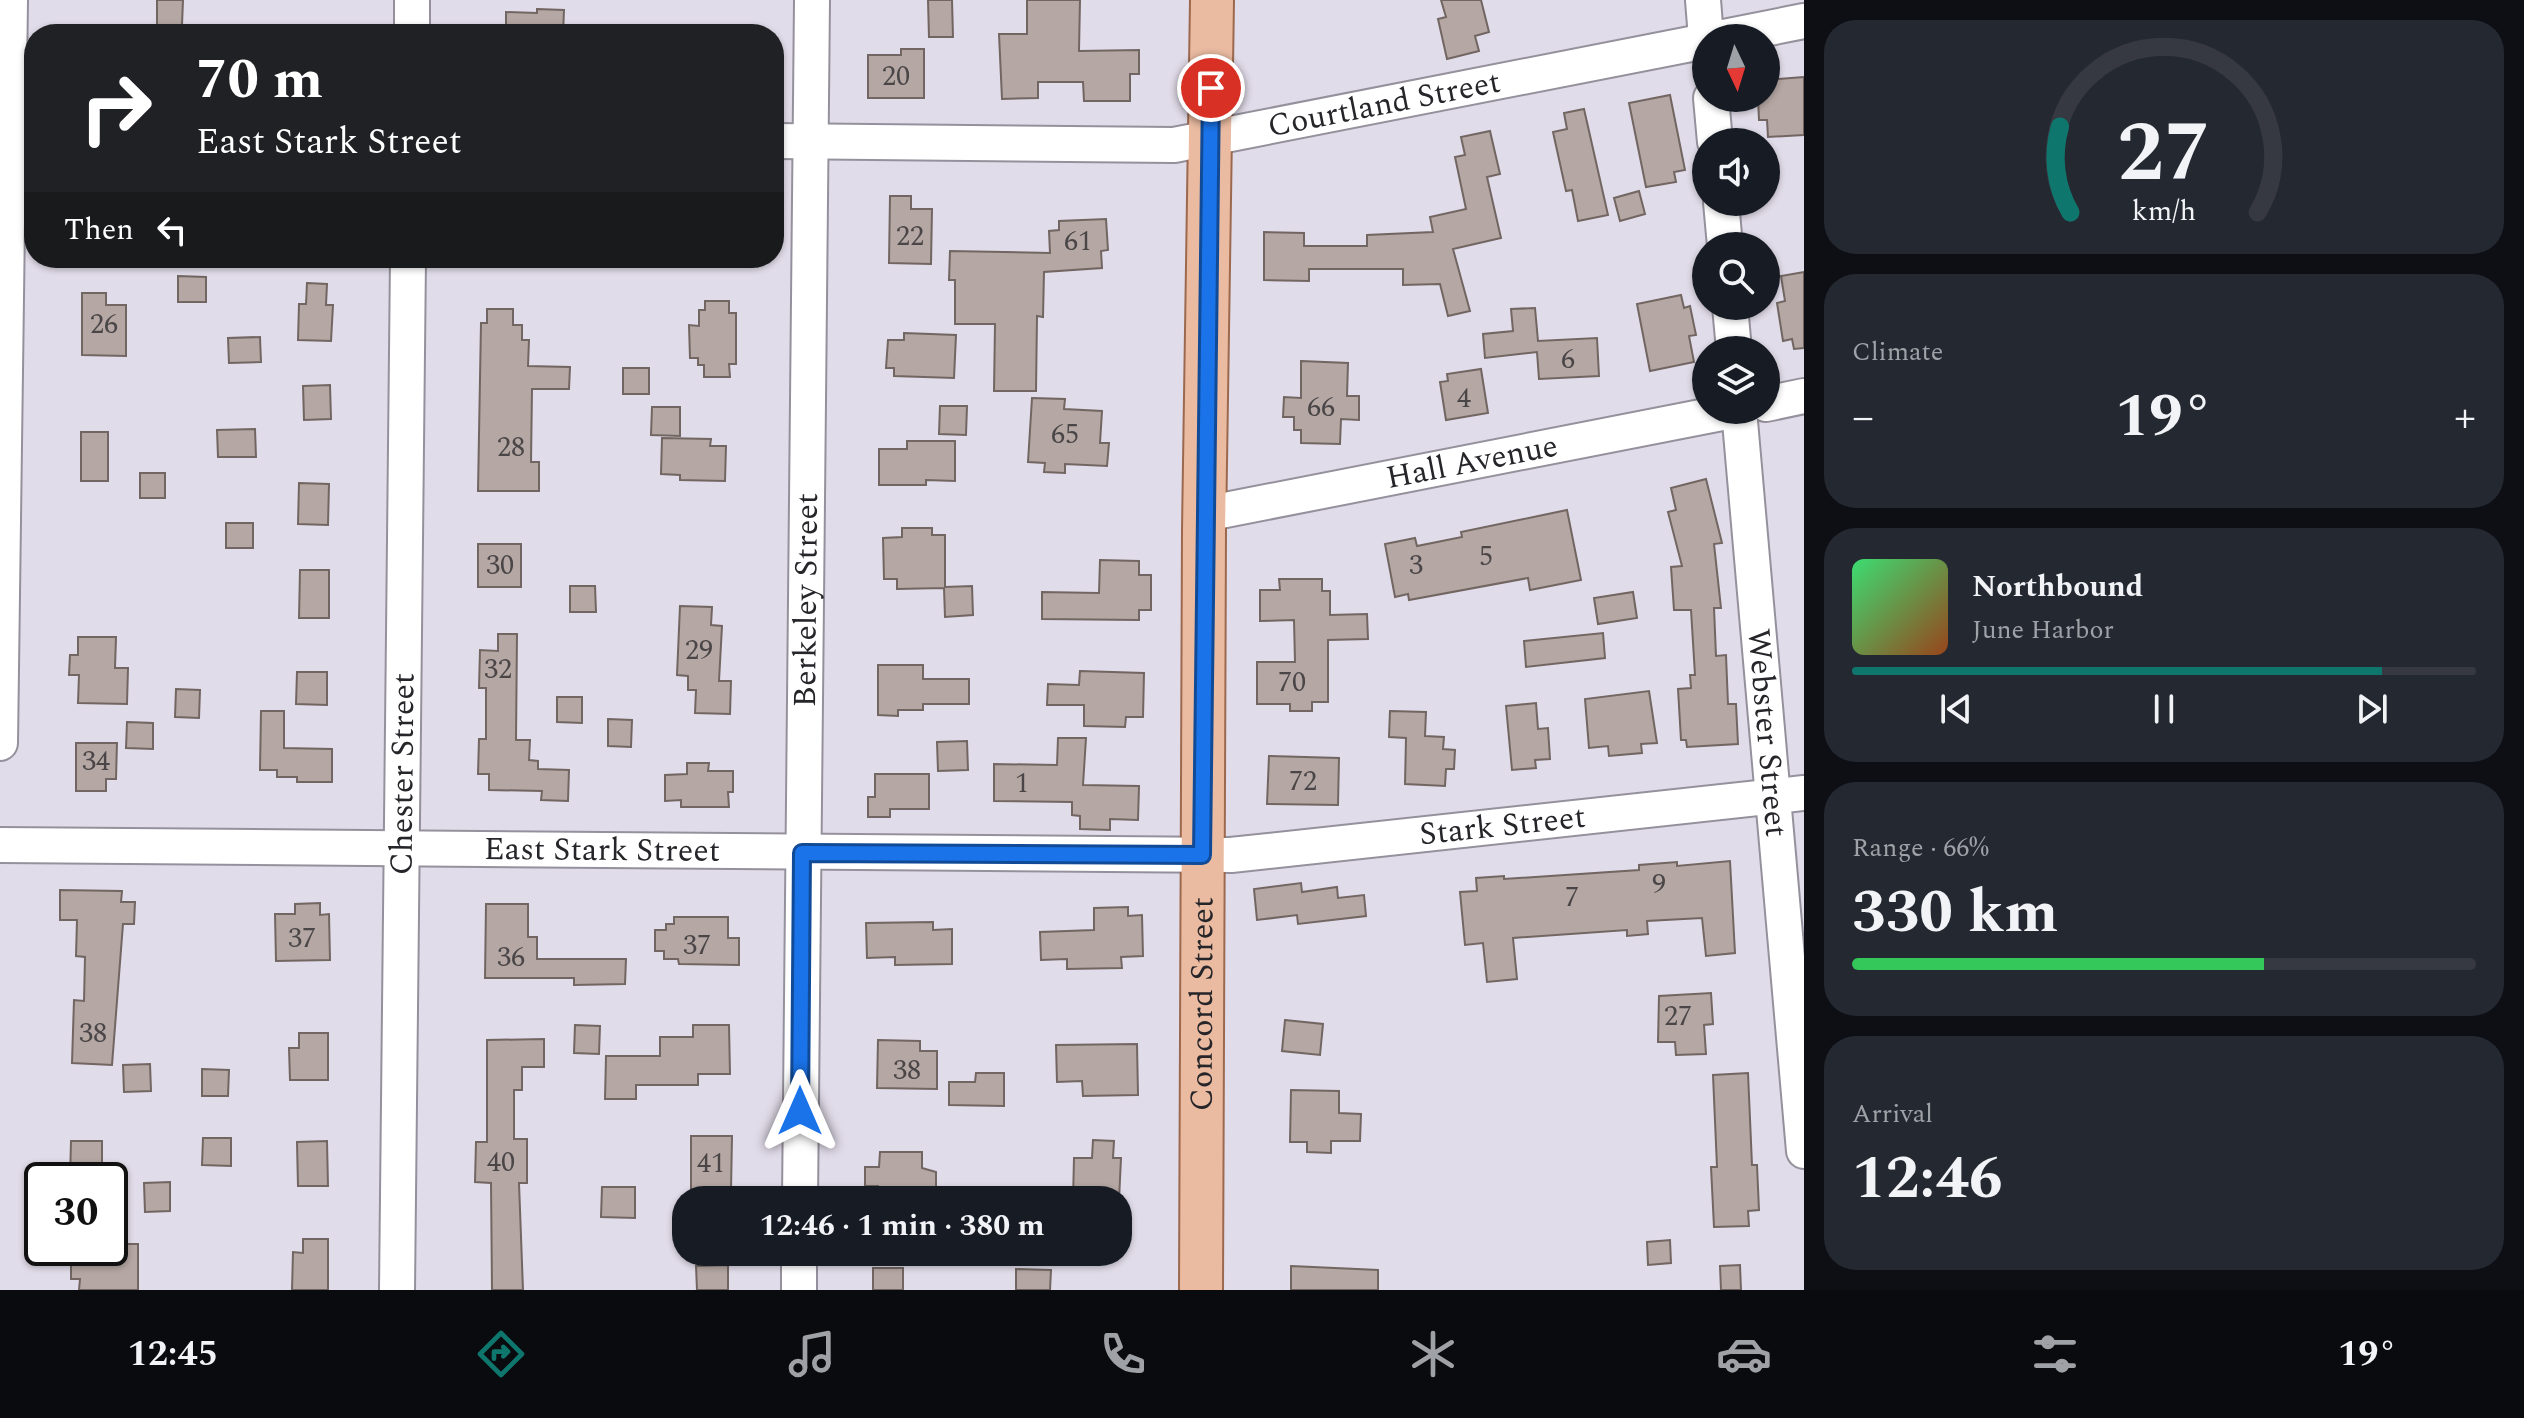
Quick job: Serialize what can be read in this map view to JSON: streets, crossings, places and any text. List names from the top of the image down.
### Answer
{
  "streets": {
    "main road": ["Concord Street"],
    "street": [
      "Courtland Street",
      "Hall Avenue",
      "Berkeley Street",
      "Webster Street",
      "Chester Street",
      "Stark Street",
      "East Stark Street"
    ]
  },
  "crossings": [
    ["Courtland Street", "Berkeley Street"],
    ["Courtland Street", "Concord Street"],
    ["Hall Avenue", "Concord Street"],
    ["Berkeley Street", "East Stark Street"],
    ["Webster Street", "Stark Street"],
    ["Chester Street", "East Stark Street"],
    ["Stark Street", "East Stark Street"],
    ["Stark Street", "Concord Street"],
    ["East Stark Street", "Concord Street"]
  ],
  "house_numbers": [
    "20",
    "22",
    "61",
    "26",
    "6",
    "4",
    "66",
    "65",
    "28",
    "5",
    "30",
    "3",
    "29",
    "32",
    "70",
    "34",
    "72",
    "1",
    "9",
    "7",
    "37",
    "37",
    "36",
    "27",
    "38",
    "38",
    "40",
    "41"
  ],
  "north": "bottom",
  "page": {
    "turn": ["70 m", "East Stark Street"],
    "then": "Then",
    "tile": [
      "Climate",
      ["Range · 66%", "330 km"],
      ["Arrival", "12:46"]
    ],
    "heat": ["−", "19°", "+"],
    "song": ["Northbound", "June Harbor"],
    "limit": "30",
    "trip": "12:46 · 1 min · 380 m",
    "tabs": ["12:45", "19°"],
    "gauge": ["27", "km/h"]
  }
}
